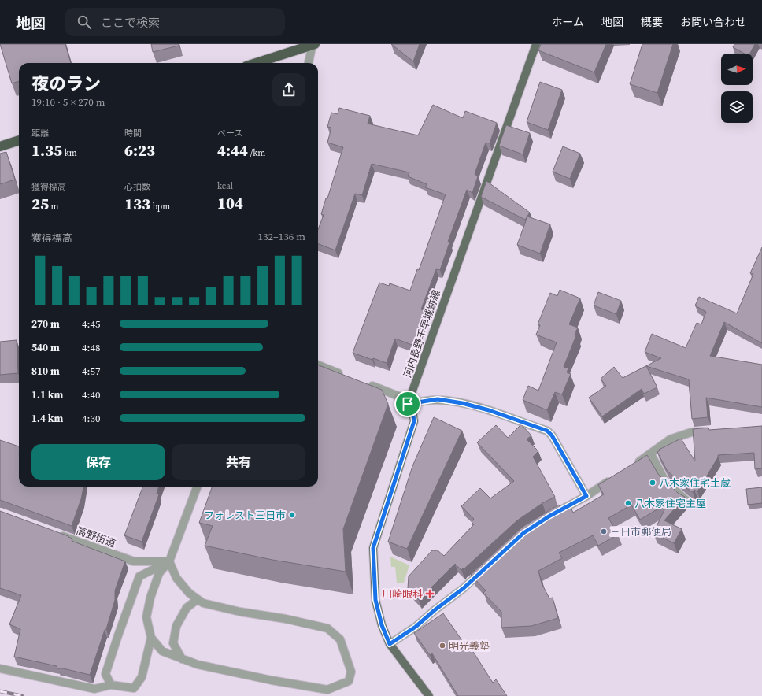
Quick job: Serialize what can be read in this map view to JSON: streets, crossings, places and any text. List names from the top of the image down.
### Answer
{
  "streets": {
    "main road": ["河内長野千早城跡線"],
    "street": ["高野街道"]
  },
  "places": {
    "other": [
      "八木家住宅土蔵",
      "八木家住宅主屋",
      "フォレスト三日市",
      "三日市郵便局",
      "明光義塾"
    ],
    "health": ["川崎眼科"]
  },
  "north": "right",
  "page": {
    "header": "地図",
    "search": "ここで検索",
    "nav": [
      "ホーム",
      "地図",
      "概要",
      "お問い合わせ"
    ],
    "heading": ["夜のラン", "19:10 · 5 × 270 m"],
    "stats": [
      ["距離", "1.35 km"],
      ["時間", "6:23"],
      ["ペース", "4:44 /km"],
      ["獲得標高", "25 m"],
      ["心拍数", "133 bpm"],
      ["kcal", "104"]
    ],
    "chart": ["獲得標高", "132–136 m"],
    "list": [
      {
        "name": "270 m",
        "note": "4:45"
      },
      {
        "name": "540 m",
        "note": "4:48"
      },
      {
        "name": "810 m",
        "note": "4:57"
      },
      {
        "name": "1.1 km",
        "note": "4:40"
      },
      {
        "name": "1.4 km",
        "note": "4:30"
      }
    ],
    "buttons": ["保存", "共有"]
  }
}
